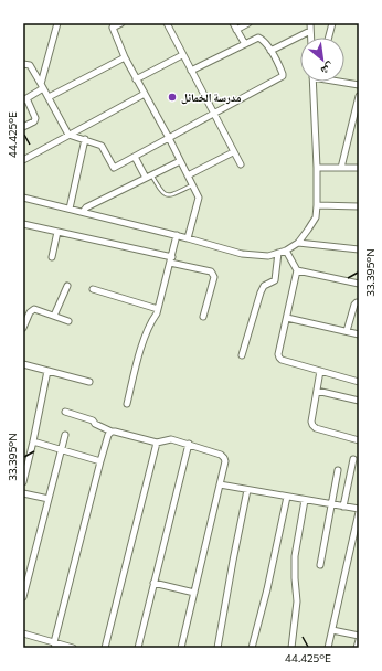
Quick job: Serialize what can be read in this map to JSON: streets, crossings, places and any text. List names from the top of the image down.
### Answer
{
  "places": ["مدرسة الخمائل"],
  "north": "bottom right",
  "coordinates": ["44.425°E", "33.395°N"]
}
